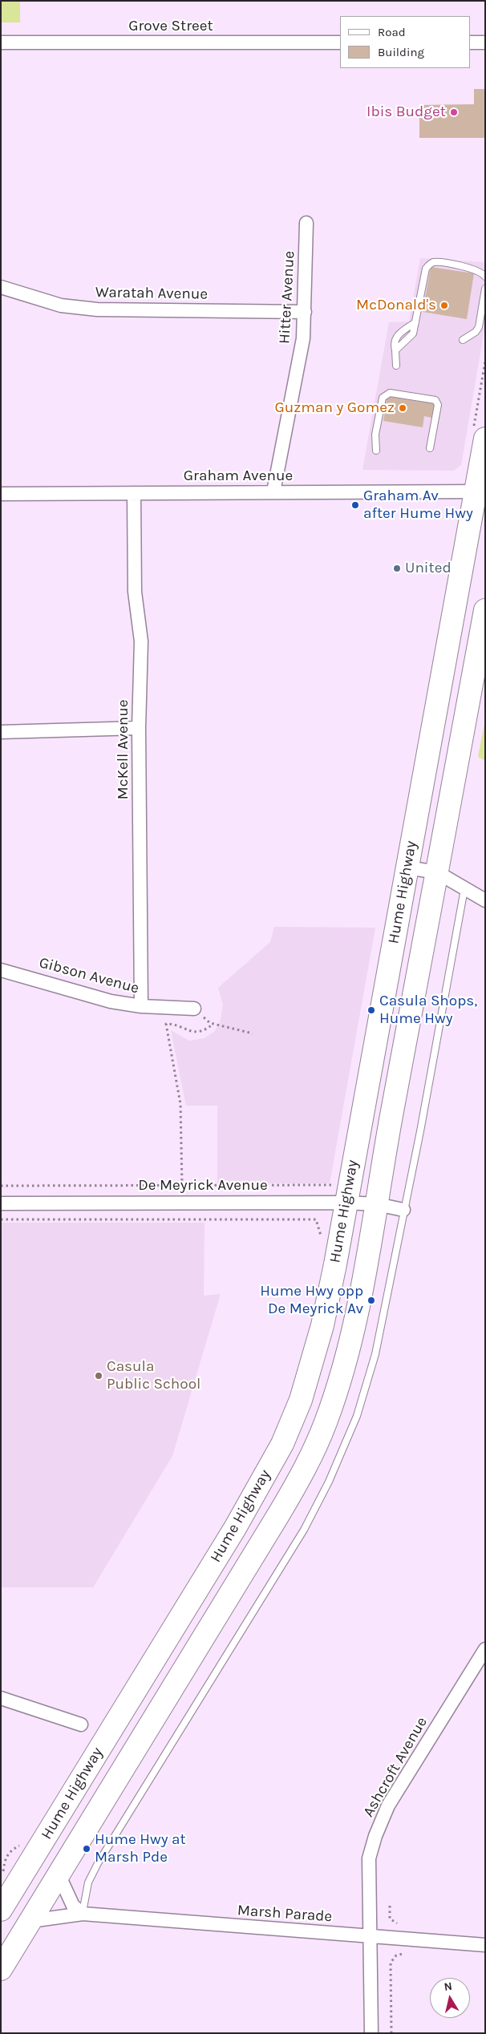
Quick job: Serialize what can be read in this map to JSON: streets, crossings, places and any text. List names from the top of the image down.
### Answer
{
  "streets": {
    "highway": ["Hume Highway"],
    "street": [
      "Grove Street",
      "Waratah Avenue",
      "Hitter Avenue",
      "Graham Avenue",
      "McKell Avenue",
      "Gibson Avenue",
      "De Meyrick Avenue",
      "Ashcroft Avenue",
      "Marsh Parade"
    ]
  },
  "crossings": [
    ["Waratah Avenue", "Hitter Avenue"],
    ["Hitter Avenue", "Graham Avenue"],
    ["Graham Avenue", "McKell Avenue"],
    ["Graham Avenue", "Hume Highway"],
    ["McKell Avenue", "Gibson Avenue"],
    ["Hume Highway", "De Meyrick Avenue"],
    ["Hume Highway", "Marsh Parade"],
    ["Ashcroft Avenue", "Marsh Parade"]
  ],
  "places": [
    "Ibis Budget",
    "McDonald's",
    "Guzman y Gomez",
    "Graham Av after Hume Hwy",
    "United",
    "Casula Shops, Hume Hwy",
    "Hume Hwy opp De Meyrick Av",
    "Casula Public School",
    "Hume Hwy at Marsh Pde"
  ],
  "legend": ["Road", "Building"],
  "north": "top"
}
